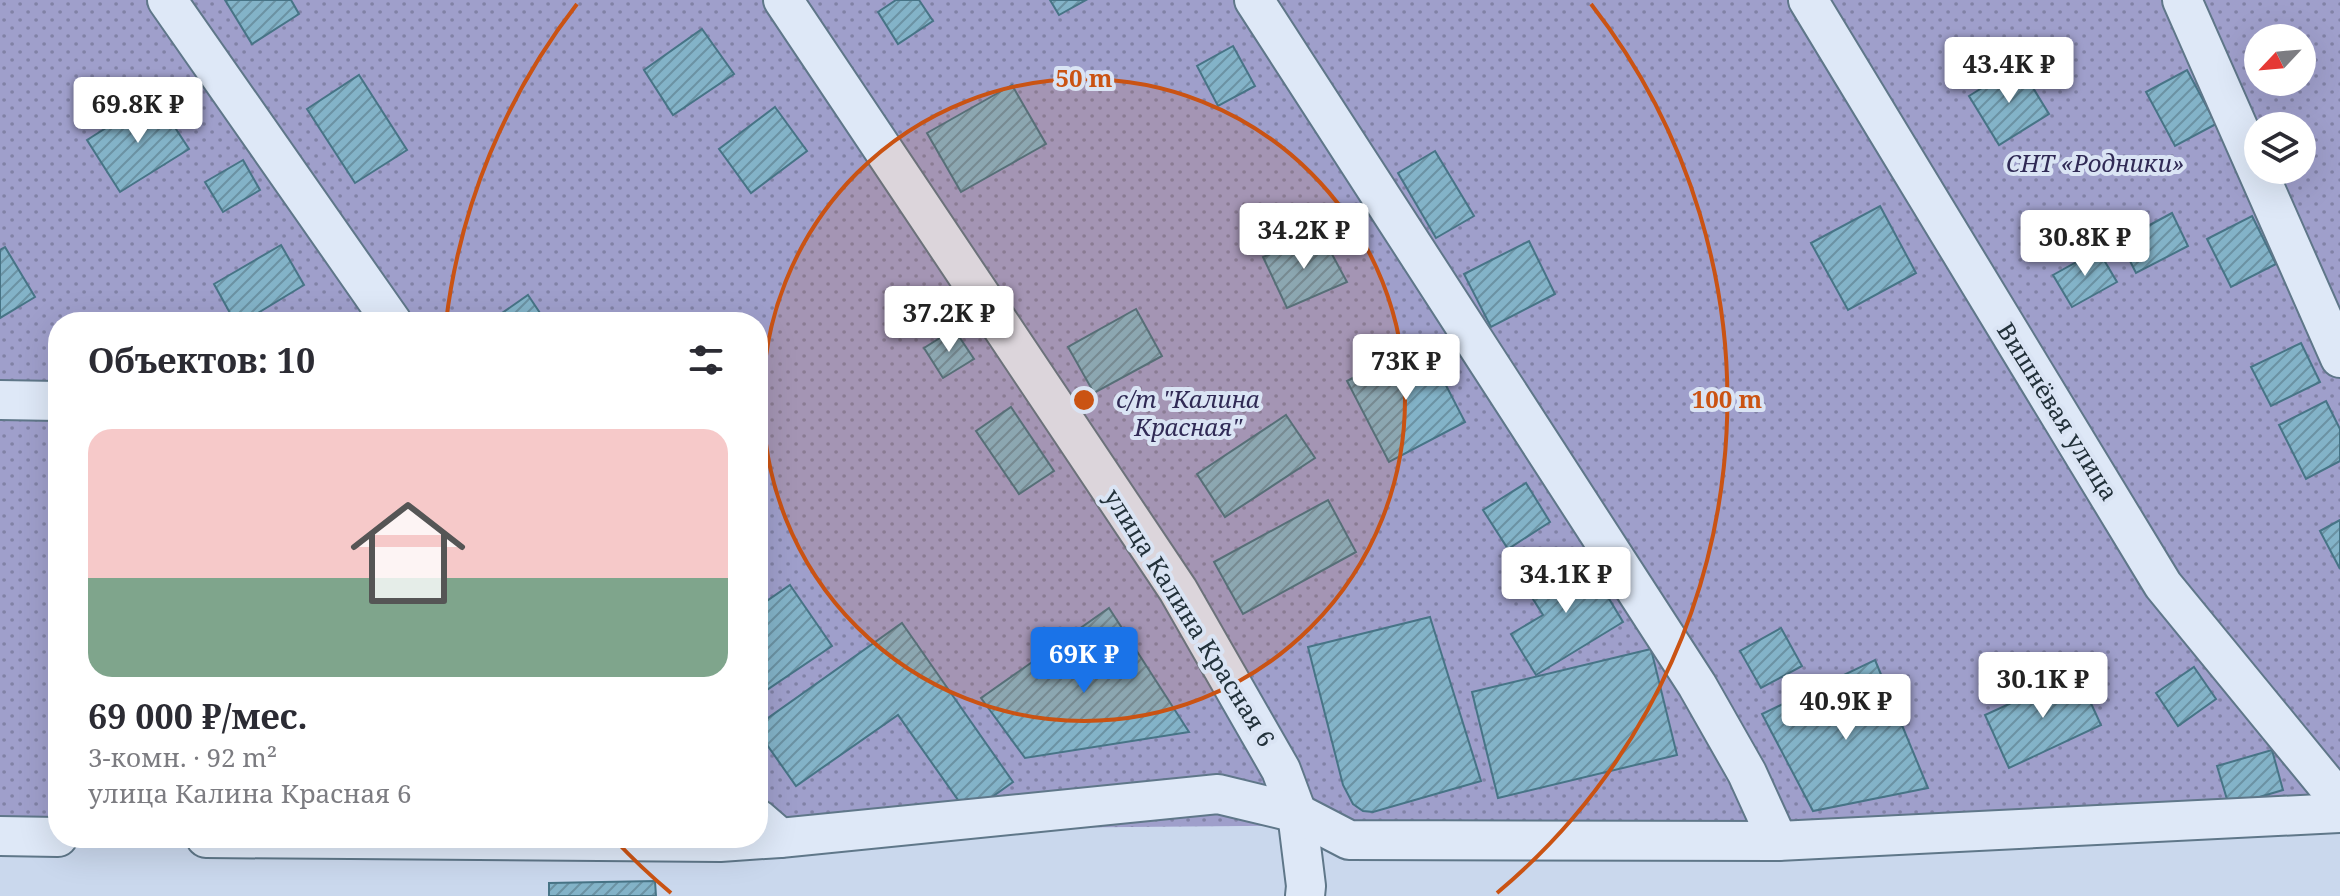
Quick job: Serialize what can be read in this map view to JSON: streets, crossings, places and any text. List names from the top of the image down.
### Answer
{
  "streets": {
    "street": ["Вишнёвая улица", "улица Калина Красная 6"]
  },
  "parks": ["СНТ «Родники»", "с/т \"Калина Красная\""],
  "north": "bottom left",
  "page": {
    "price": [
      "43.4K ₽",
      "69.8K ₽",
      "34.2K ₽",
      "30.8K ₽",
      "37.2K ₽",
      "73K ₽",
      "34.1K ₽",
      "69K ₽",
      "30.1K ₽",
      "40.9K ₽"
    ],
    "heading": "Объектов: 10",
    "list": [
      {
        "name": "69 000 ₽/мес.",
        "note": "3-комн. · 92 m² · улица Калина Красная 6"
      }
    ]
  },
  "rings": ["50 m", "100 m"]
}
